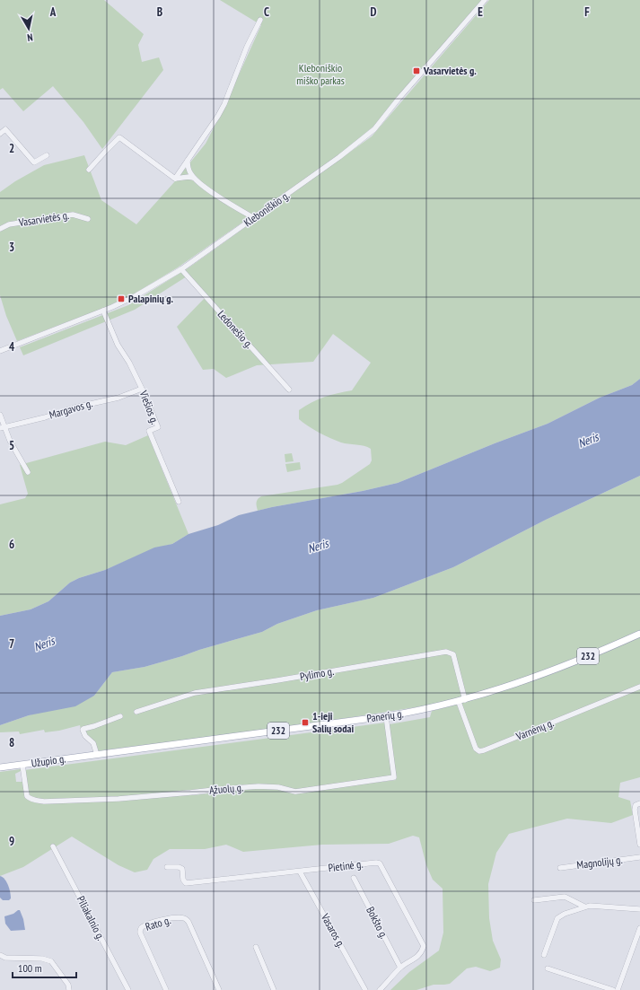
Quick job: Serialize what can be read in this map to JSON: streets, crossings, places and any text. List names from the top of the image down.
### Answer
{
  "streets": {
    "main road": ["232", "Panerių g.", "Užupio g."],
    "street": [
      "Kleboniškio g.",
      "Vasarvietės g.",
      "Ledonešio g.",
      "Viešios g.",
      "Margavos g.",
      "Pylimo g.",
      "Varnėnų g.",
      "Ąžuolų g.",
      "Magnolijų g.",
      "Pietinė g.",
      "Piliakalnio g.",
      "Bokšto g.",
      "Rato g.",
      "Vasaros g."
    ]
  },
  "crossings": [
    ["Kleboniškio g.", "Ledonešio g."],
    ["Kleboniškio g.", "Viešios g."],
    ["Viešios g.", "Margavos g."],
    ["Pylimo g.", "Panerių g."],
    ["Pylimo g.", "Varnėnų g."],
    ["Panerių g.", "Varnėnų g."],
    ["Panerių g.", "Užupio g."],
    ["Panerių g.", "Ąžuolų g."],
    ["Užupio g.", "Ąžuolų g."],
    ["Pietinė g.", "Bokšto g."],
    ["Pietinė g.", "Vasaros g."]
  ],
  "water": ["Neris"],
  "parks": ["Kleboniškio miško parkas"],
  "places": {
    "transit": ["Vasarvietės g.", "Palapinių g.", "1-ieji Salių sodai"]
  },
  "scale_bar": "100 m",
  "north": "bottom",
  "grid": {
    "columns": [
      "A",
      "B",
      "C",
      "D",
      "E",
      "F"
    ],
    "rows": [
      "2",
      "3",
      "4",
      "5",
      "6",
      "7",
      "8",
      "9"
    ]
  }
}
